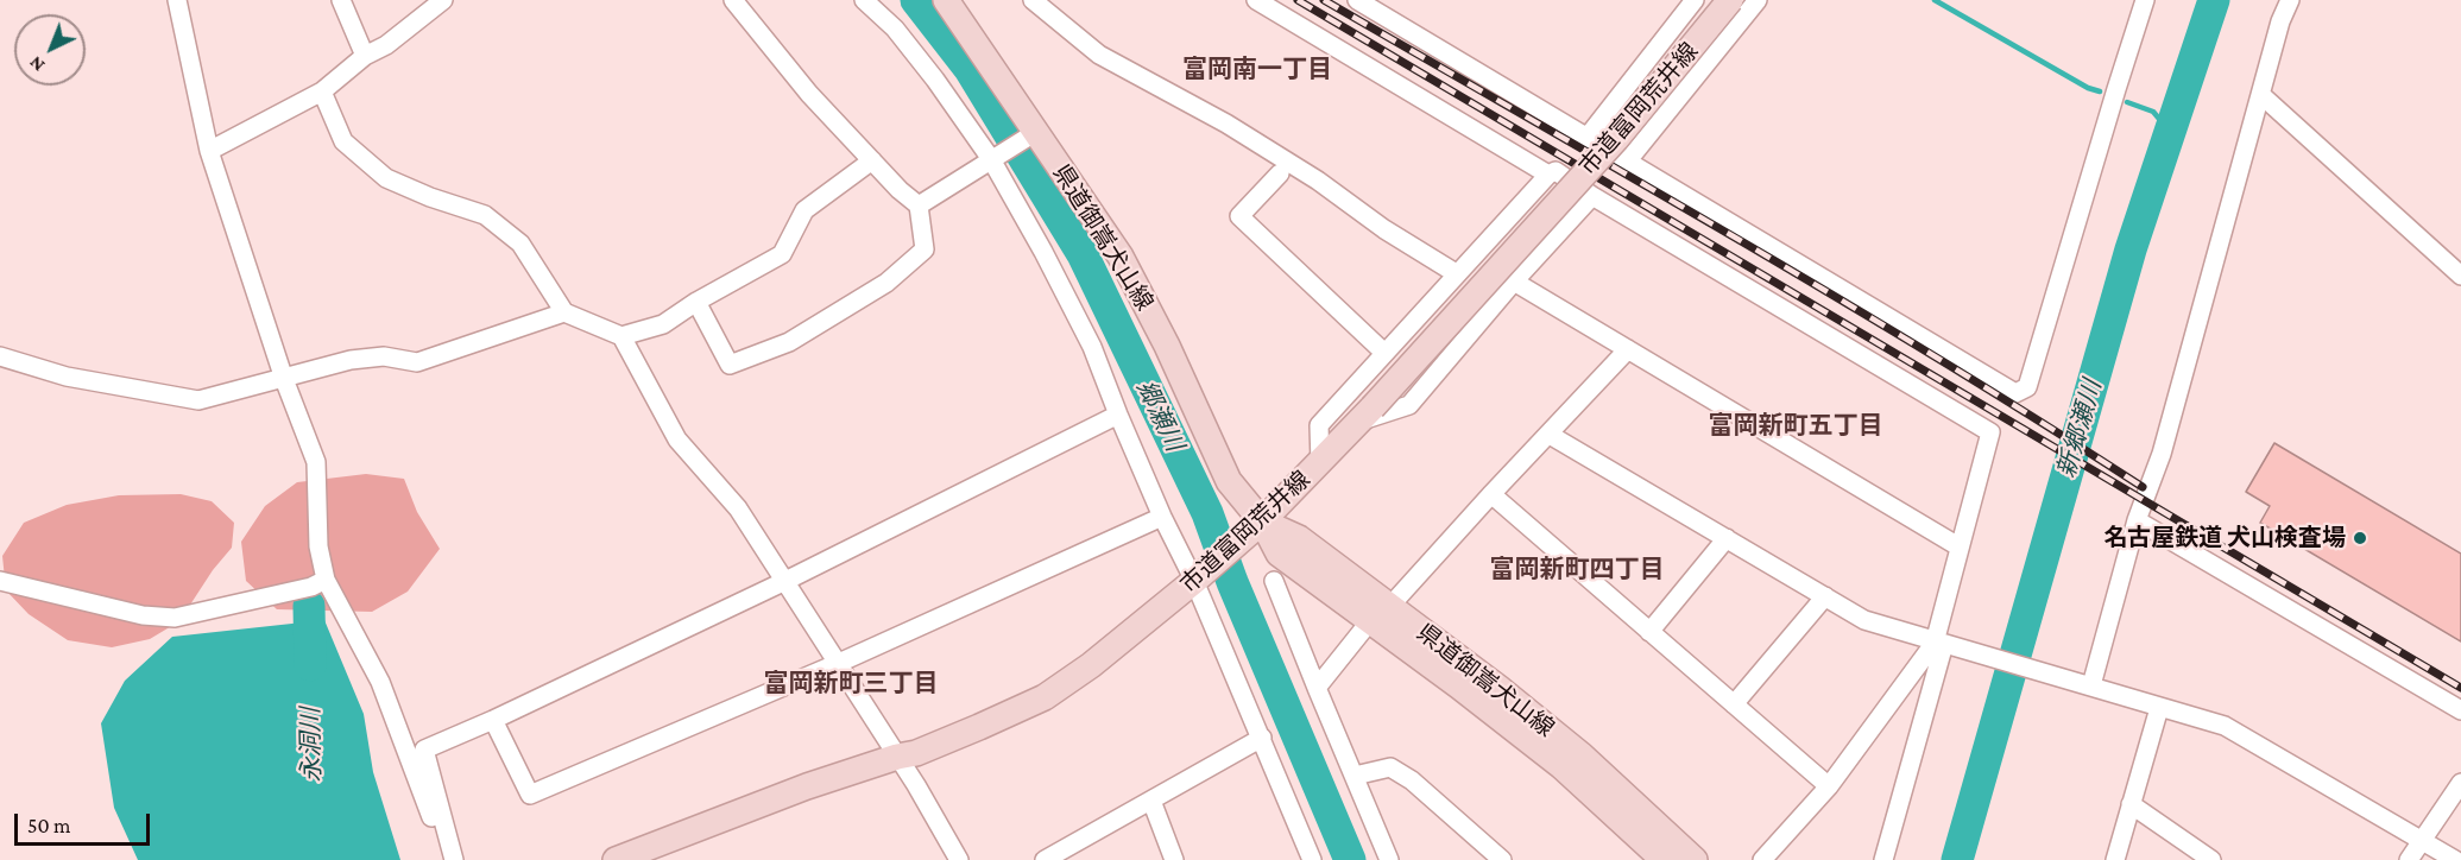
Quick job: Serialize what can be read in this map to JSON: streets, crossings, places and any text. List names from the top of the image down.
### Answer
{
  "streets": {
    "main road": ["市道富岡荒井線", "県道御嵩犬山線"]
  },
  "crossings": [
    ["市道富岡荒井線", "県道御嵩犬山線"]
  ],
  "districts": [
    "富岡南一丁目",
    "富岡新町五丁目",
    "富岡新町四丁目",
    "富岡新町三丁目"
  ],
  "water": ["郷瀬川", "新郷瀬川", "永洞川"],
  "places": ["名古屋鉄道 犬山検査場"],
  "scale_bar": "50 m",
  "north": "bottom left"
}
